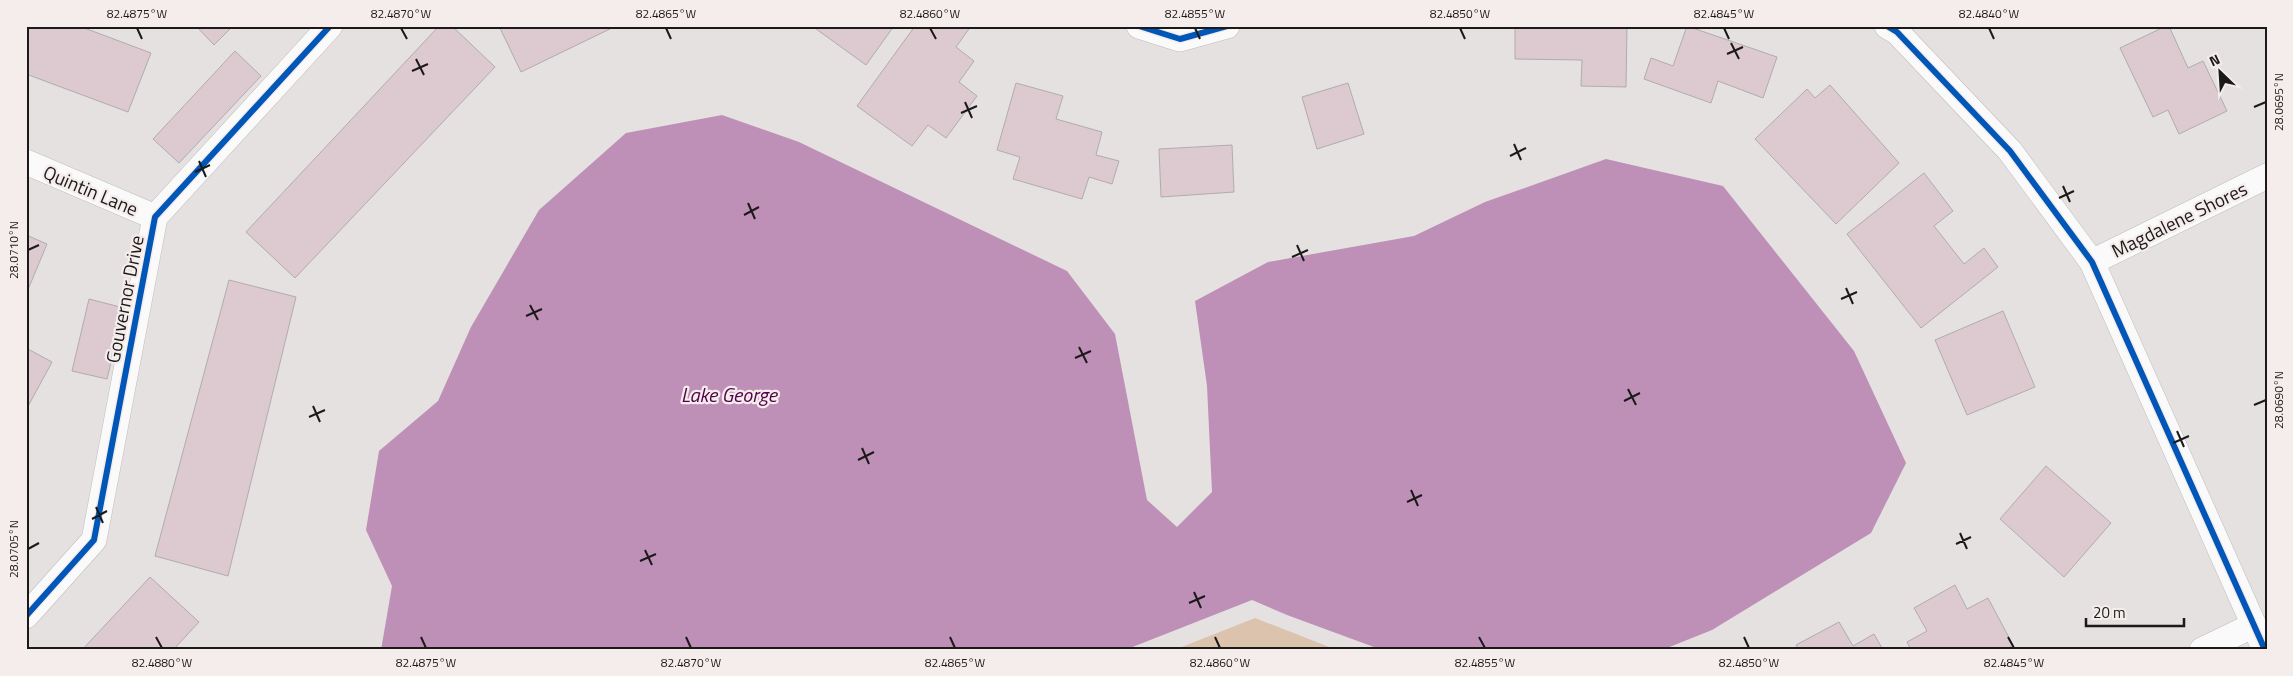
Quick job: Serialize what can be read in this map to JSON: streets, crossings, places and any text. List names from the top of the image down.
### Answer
{
  "streets": {
    "street": ["Quintin Lane", "Magdalene Shores", "Gouvernor Drive"]
  },
  "crossings": [
    ["Quintin Lane", "Gouvernor Drive"]
  ],
  "water": ["Lake George"],
  "scale_bar": "20 m",
  "north": "top left",
  "coordinates": [
    "82.4875°W",
    "82.4870°W",
    "82.4865°W",
    "82.4860°W",
    "82.4855°W",
    "82.4850°W",
    "82.4845°W",
    "82.4840°W",
    "28.0695°N",
    "28.0710°N",
    "28.0690°N",
    "28.0705°N",
    "82.4880°W"
  ]
}
